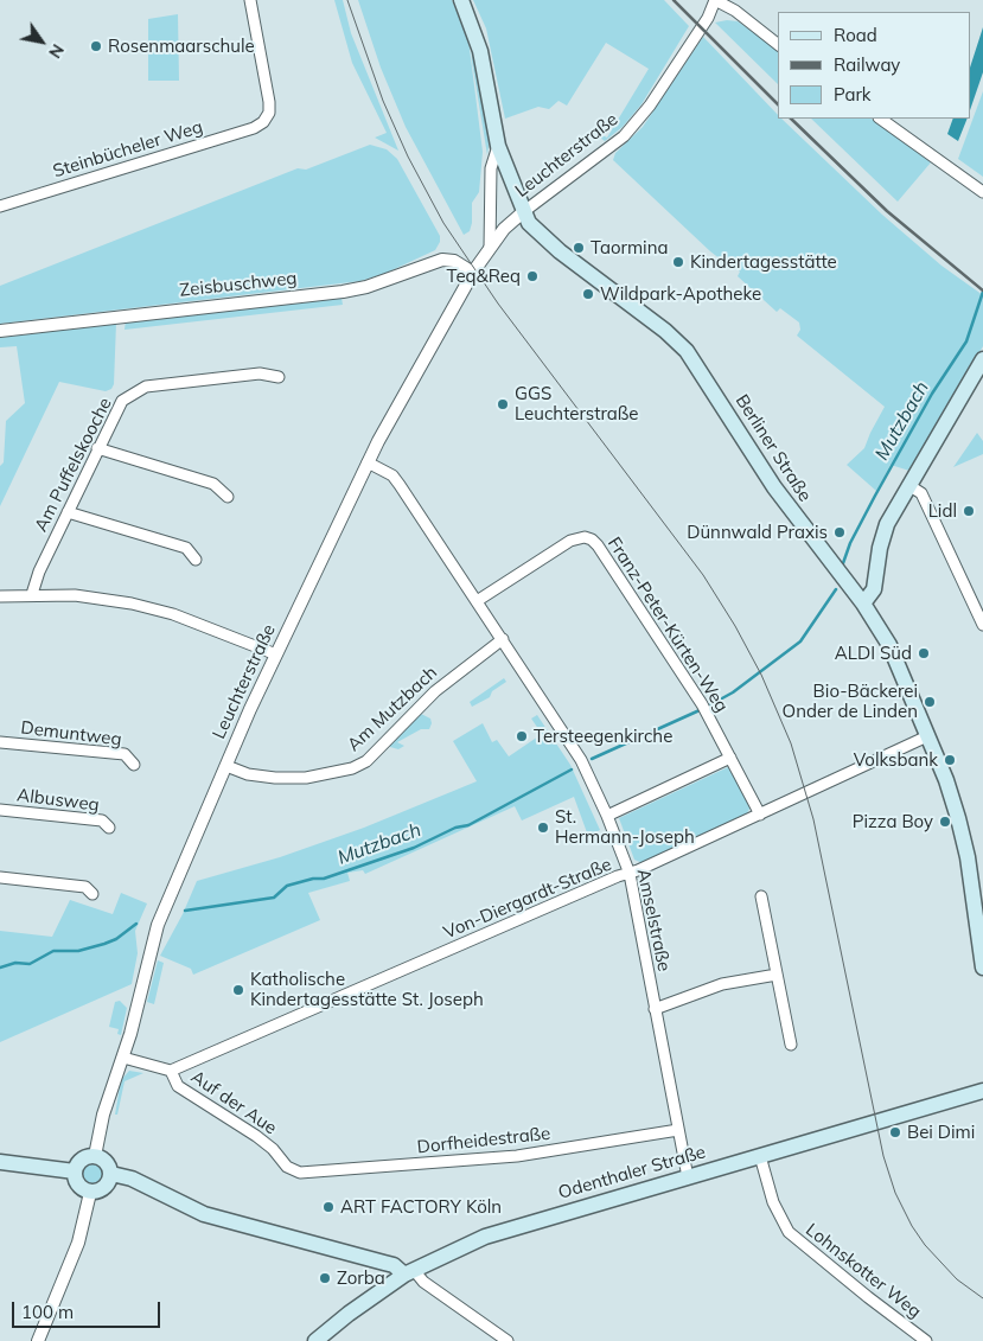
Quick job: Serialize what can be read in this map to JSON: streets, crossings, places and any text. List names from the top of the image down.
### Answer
{
  "streets": {
    "main road": ["Berliner Straße", "Odenthaler Straße"],
    "street": [
      "Steinbücheler Weg",
      "Leuchterstraße",
      "Zeisbuschweg",
      "Am Puffelskooche",
      "Franz-Peter-Kürten-Weg",
      "Am Mutzbach",
      "Demuntweg",
      "Albusweg",
      "Von-Diergardt-Straße",
      "Amselstraße",
      "Auf der Aue",
      "Dorfheidestraße",
      "Lohnskotter Weg"
    ]
  },
  "crossings": [
    ["Leuchterstraße", "Zeisbuschweg"],
    ["Leuchterstraße", "Berliner Straße"],
    ["Leuchterstraße", "Am Mutzbach"],
    ["Leuchterstraße", "Amselstraße"],
    ["Leuchterstraße", "Auf der Aue"],
    ["Berliner Straße", "Von-Diergardt-Straße"],
    ["Franz-Peter-Kürten-Weg", "Von-Diergardt-Straße"],
    ["Franz-Peter-Kürten-Weg", "Amselstraße"],
    ["Am Mutzbach", "Amselstraße"],
    ["Von-Diergardt-Straße", "Amselstraße"],
    ["Von-Diergardt-Straße", "Auf der Aue"],
    ["Amselstraße", "Dorfheidestraße"],
    ["Amselstraße", "Odenthaler Straße"],
    ["Auf der Aue", "Dorfheidestraße"],
    ["Odenthaler Straße", "Lohnskotter Weg"]
  ],
  "water": ["Mutzbach"],
  "places": [
    "Rosenmaarschule",
    "Taormina",
    "Kindertagesstätte",
    "Teq&Req",
    "Wildpark-Apotheke",
    "GGS Leuchterstraße",
    "Lidl",
    "Dünnwald Praxis",
    "ALDI Süd",
    "Bio-Bäckerei Onder de Linden",
    "Tersteegenkirche",
    "Volksbank",
    "Pizza Boy",
    "St. Hermann-Joseph",
    "Katholische Kindertagesstätte St. Joseph",
    "Bei Dimi",
    "ART FACTORY Köln",
    "Zorba"
  ],
  "legend": ["Road", "Railway", "Park"],
  "scale_bar": "100 m",
  "north": "bottom right"
}
